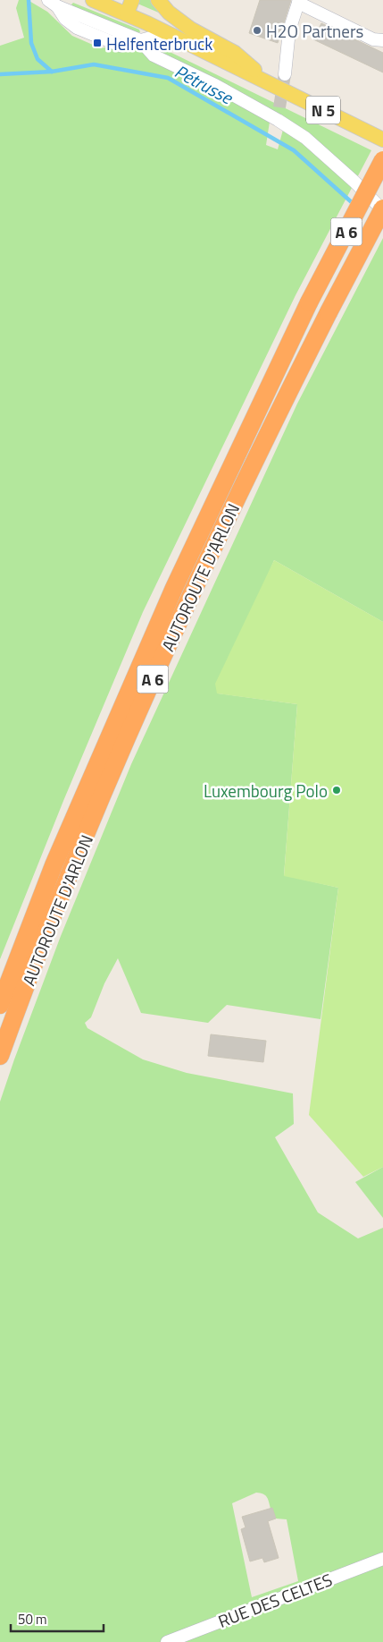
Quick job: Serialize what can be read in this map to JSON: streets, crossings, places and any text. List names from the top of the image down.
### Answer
{
  "streets": {
    "highway": ["A 6", "AUTOROUTE D'ARLON"],
    "main road": ["N 5"],
    "street": ["RUE DES CELTES"]
  },
  "water": ["Pétrusse"],
  "places": {
    "other": ["H2O Partners", "Luxembourg Polo"],
    "transit": ["Helfenterbruck"]
  },
  "scale_bar": "50 m"
}
